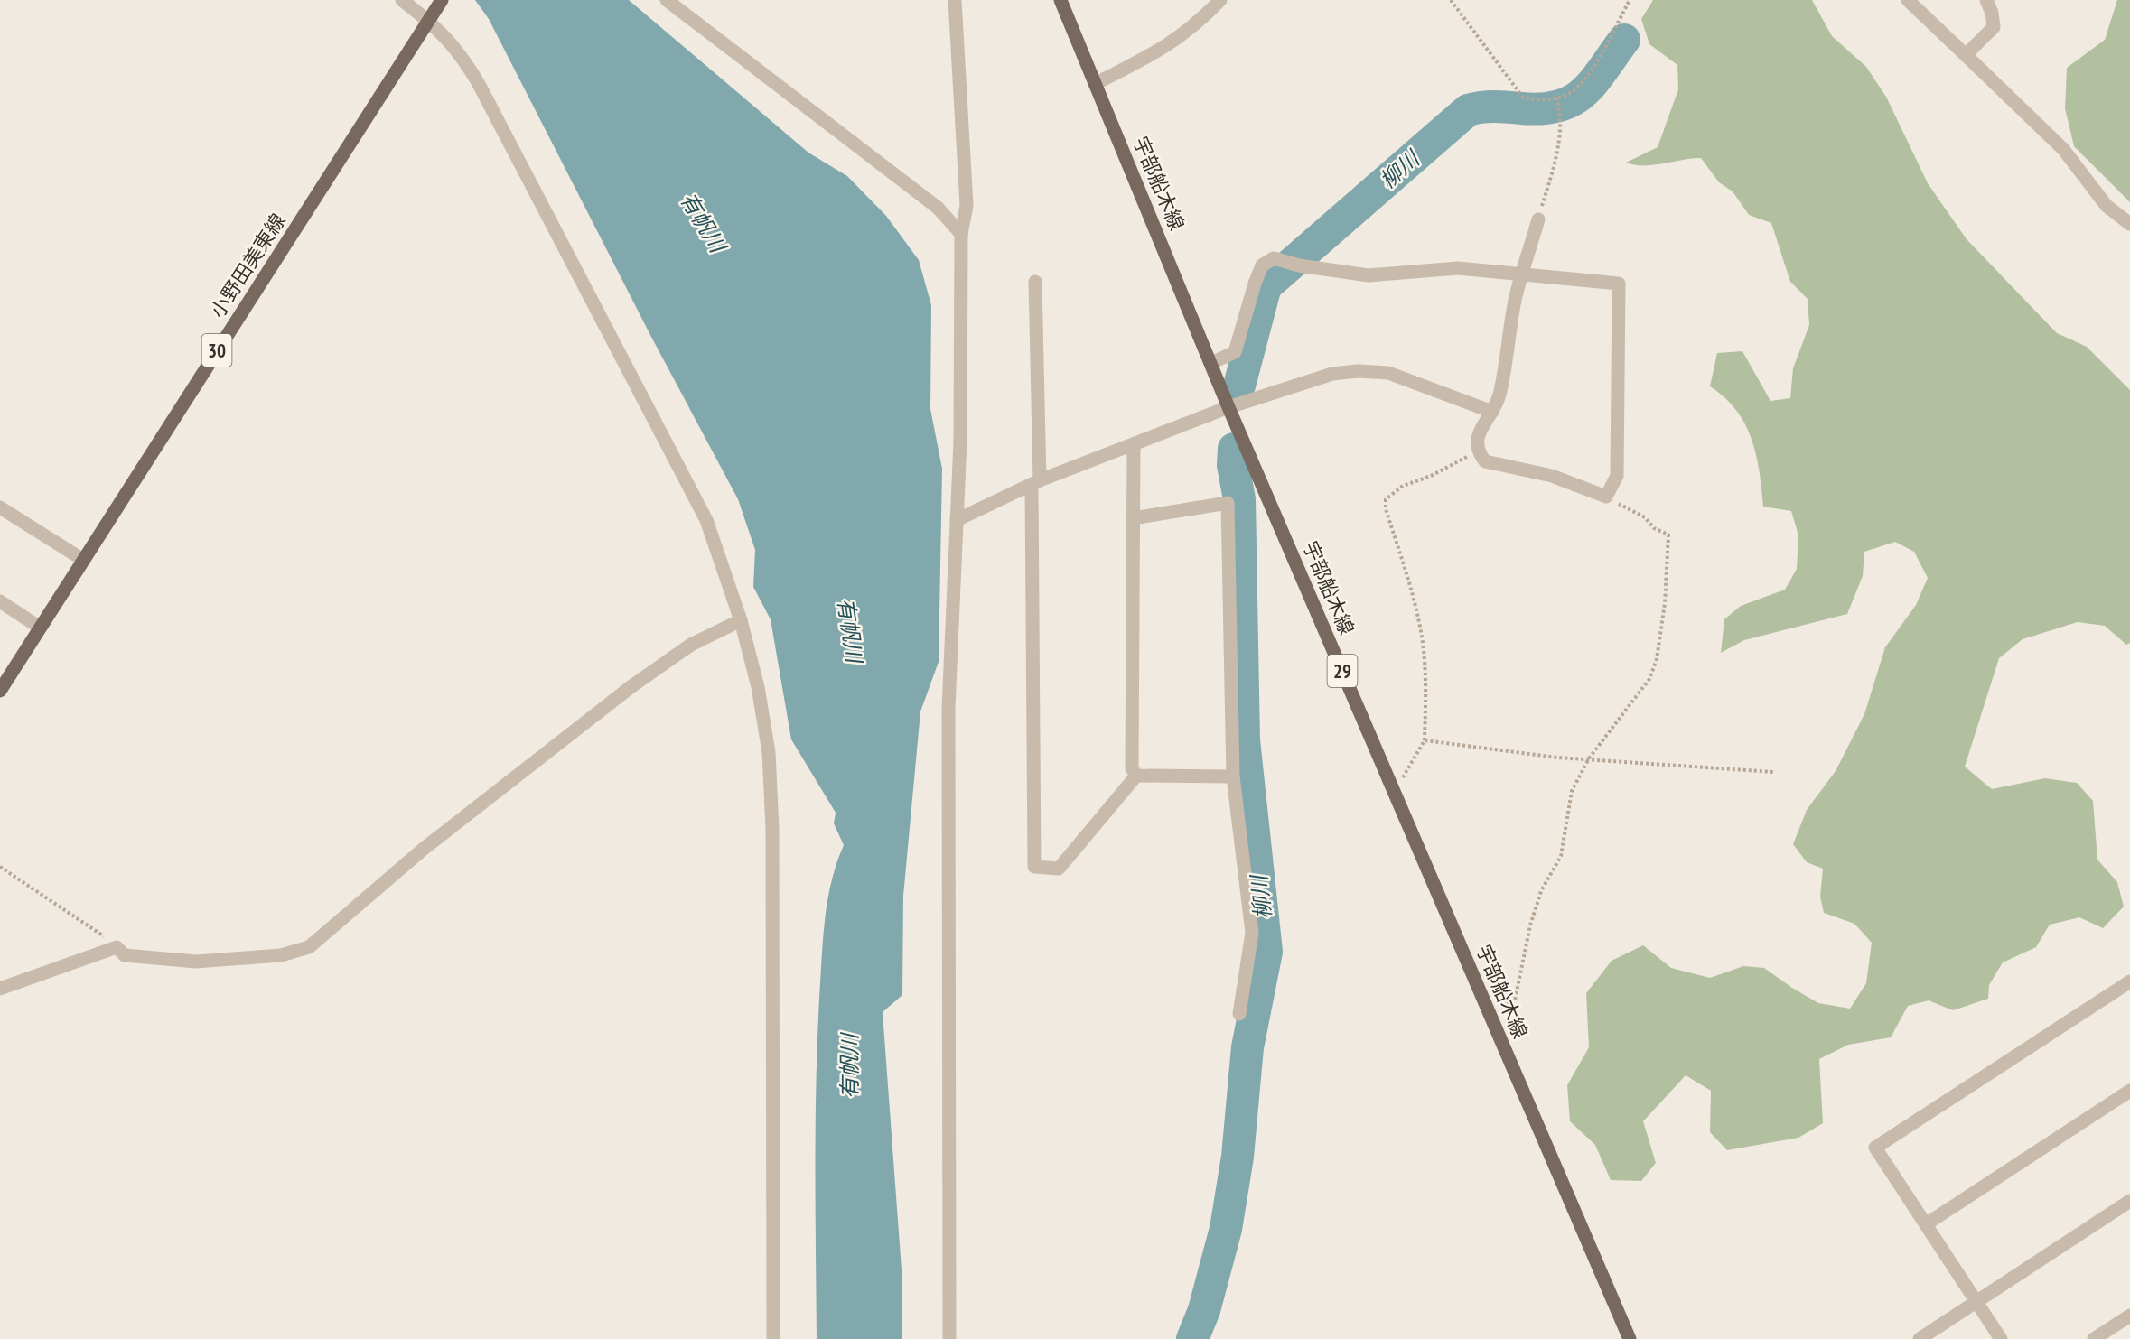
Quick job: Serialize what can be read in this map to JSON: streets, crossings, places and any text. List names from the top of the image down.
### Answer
{
  "streets": {
    "main road": [
      "宇部船木線",
      "小野田美東線",
      "30",
      "29"
    ]
  },
  "water": ["柳川", "有帆川"]
}
